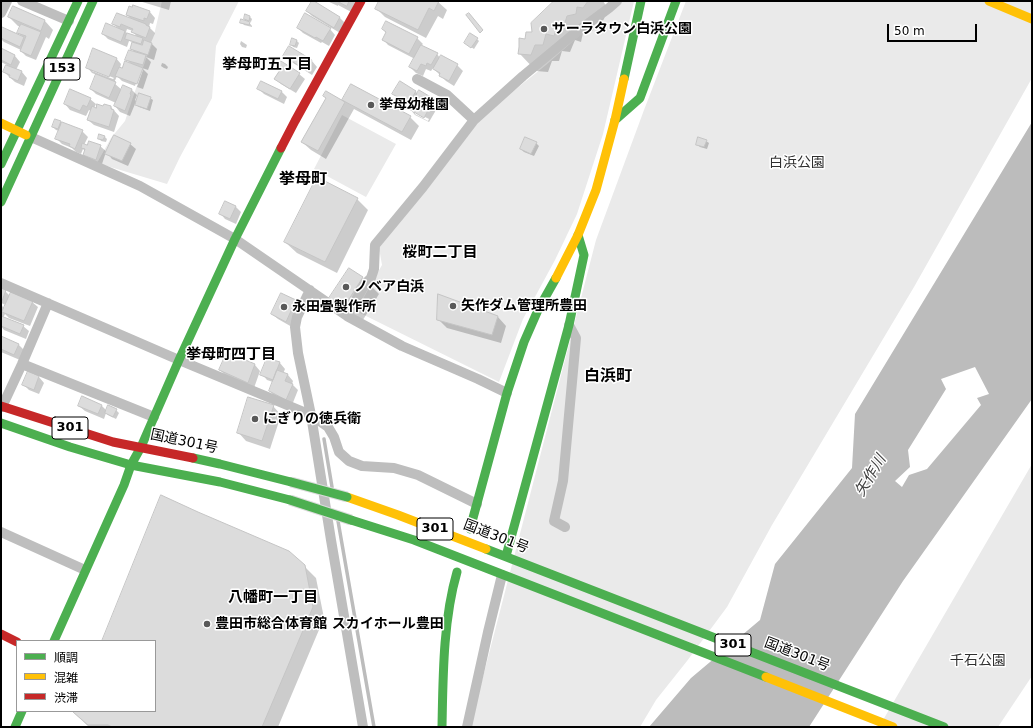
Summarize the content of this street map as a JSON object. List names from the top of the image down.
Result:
{
  "streets": {
    "main road": ["153", "301", "国道301号"]
  },
  "districts": [
    "挙母町五丁目",
    "挙母町",
    "桜町二丁目",
    "挙母町四丁目",
    "白浜町",
    "八幡町一丁目"
  ],
  "water": ["矢作川"],
  "parks": ["白浜公園", "千石公園"],
  "places": [
    "サーラタウン白浜公園",
    "挙母幼稚園",
    "ノベア白浜",
    "矢作ダム管理所豊田",
    "永田畳製作所",
    "にぎりの徳兵衛",
    "豊田市総合体育館 スカイホール豊田"
  ],
  "legend": ["順調", "混雑", "渋滞"],
  "scale_bar": "50 m"
}
